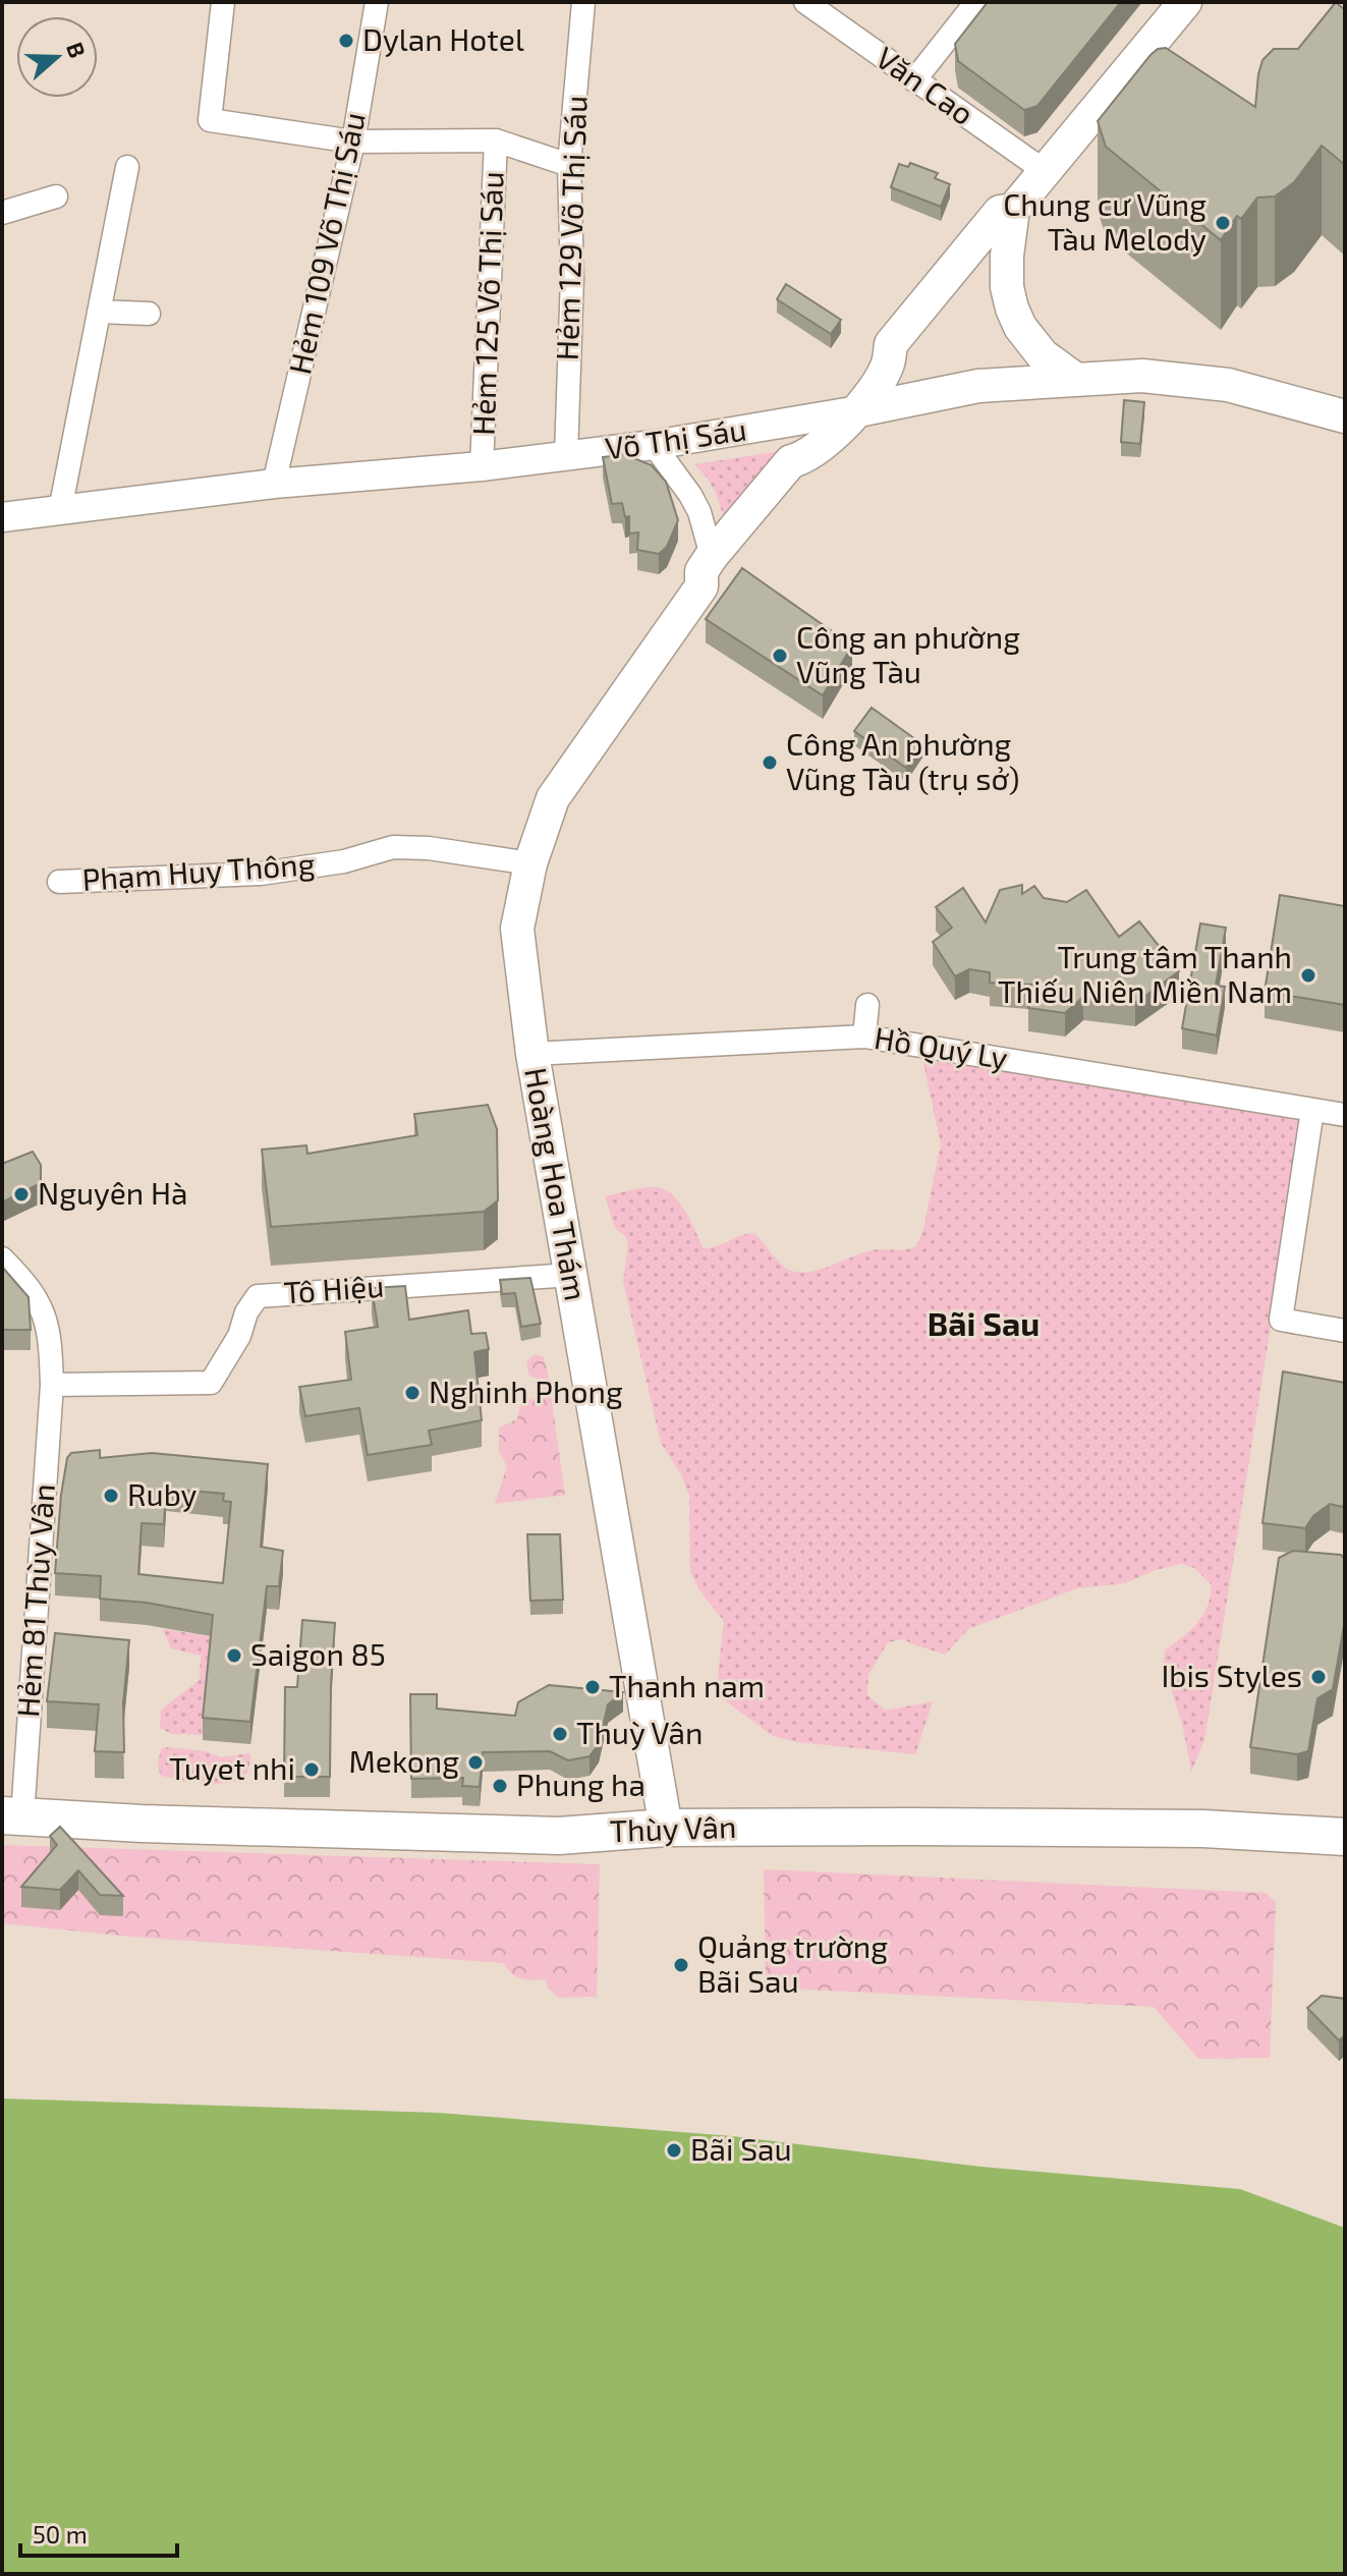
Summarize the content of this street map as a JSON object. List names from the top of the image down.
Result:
{
  "streets": {
    "main road": ["Võ Thị Sáu", "Hoàng Hoa Thám", "Thùy Vân"],
    "street": [
      "Văn Cao",
      "Hẻm 129 Võ Thị Sáu",
      "Hẻm 109 Võ Thị Sáu",
      "Hẻm 125 Võ Thị Sáu",
      "Phạm Huy Thông",
      "Hồ Quý Ly",
      "Tô Hiệu",
      "Hẻm 81 Thùy Vân"
    ]
  },
  "crossings": [
    ["Văn Cao", "Hoàng Hoa Thám"],
    ["Hẻm 129 Võ Thị Sáu", "Võ Thị Sáu"],
    ["Hẻm 109 Võ Thị Sáu", "Võ Thị Sáu"],
    ["Hẻm 125 Võ Thị Sáu", "Võ Thị Sáu"],
    ["Võ Thị Sáu", "Hoàng Hoa Thám"],
    ["Phạm Huy Thông", "Hoàng Hoa Thám"],
    ["Hồ Quý Ly", "Hoàng Hoa Thám"],
    ["Hoàng Hoa Thám", "Tô Hiệu"],
    ["Hoàng Hoa Thám", "Thùy Vân"],
    ["Tô Hiệu", "Hẻm 81 Thùy Vân"],
    ["Hẻm 81 Thùy Vân", "Thùy Vân"]
  ],
  "districts": ["Bãi Sau"],
  "places": [
    "Dylan Hotel",
    "Chung cư Vũng Tàu Melody",
    "Công an phường Vũng Tàu",
    "Công An phường Vũng Tàu (trụ sở)",
    "Trung tâm Thanh Thiếu Niên Miền Nam",
    "Nguyên Hà",
    "Nghinh Phong",
    "Ruby",
    "Saigon 85",
    "Ibis Styles",
    "Thanh nam",
    "Thuỳ Vân",
    "Mekong",
    "Tuyet nhi",
    "Phung ha",
    "Quảng trường Bãi Sau",
    "Bãi Sau"
  ],
  "scale_bar": "50 m",
  "north": "right"
}
